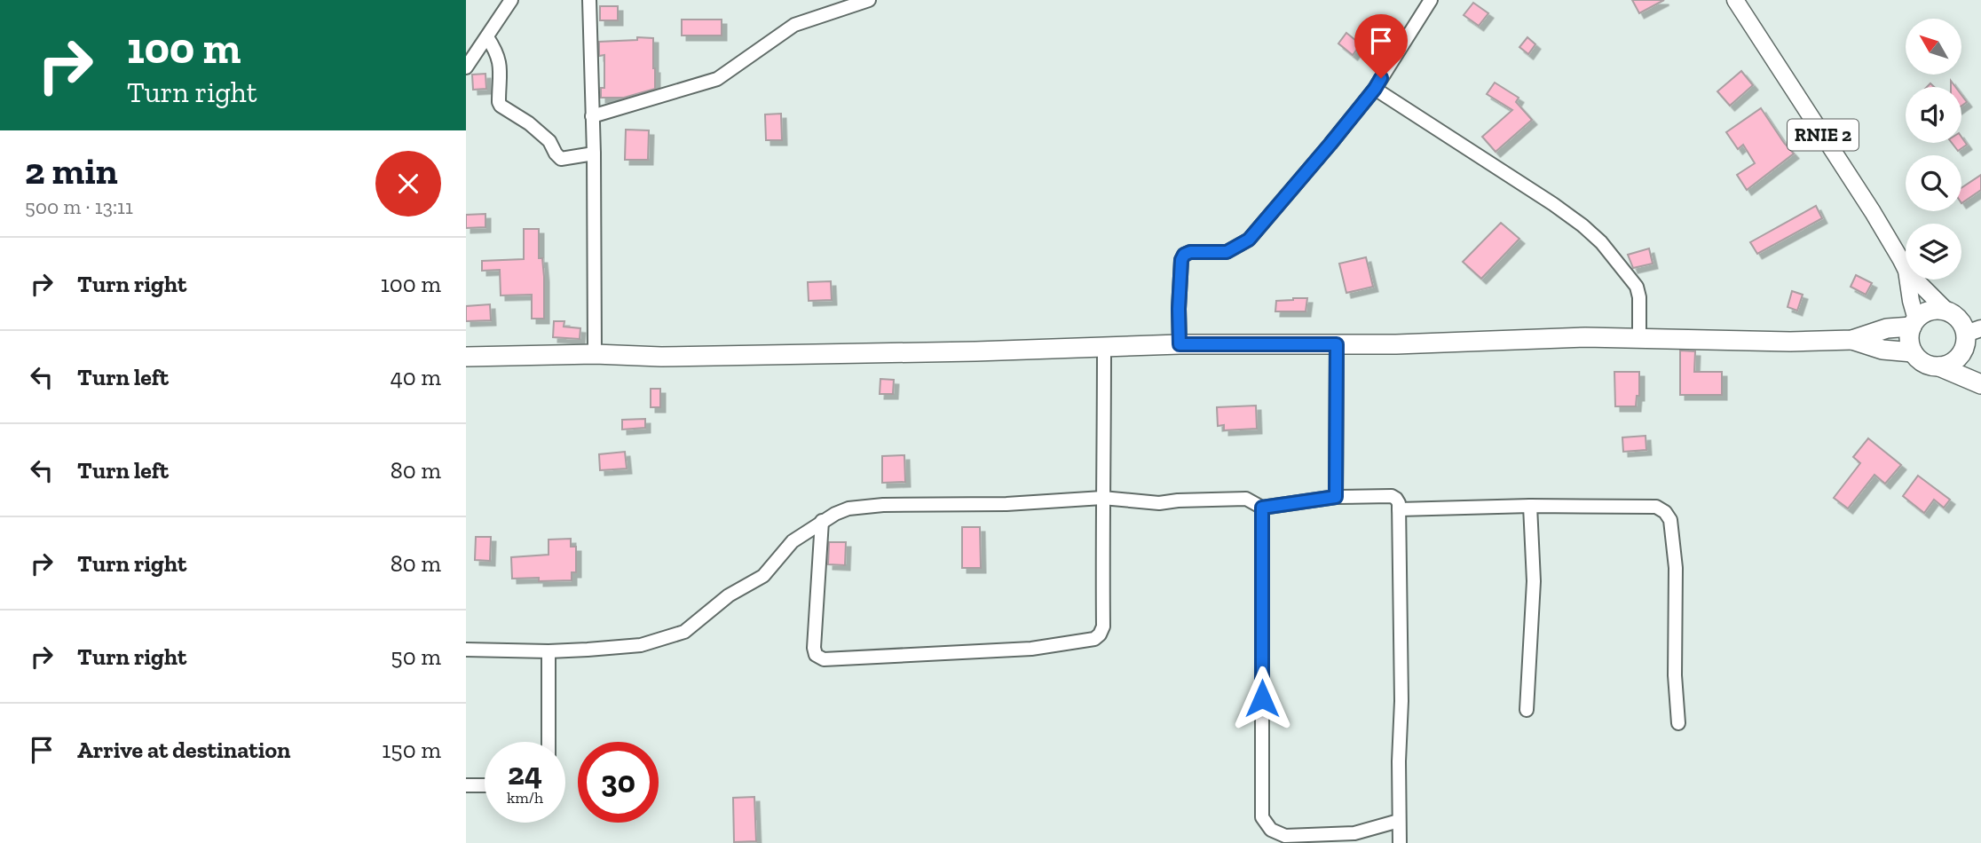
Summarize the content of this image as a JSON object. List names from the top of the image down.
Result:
{
  "streets": {
    "highway": ["RNIE 2"]
  },
  "north": "top left",
  "page": {
    "turn": ["100 m", "Turn right"],
    "heading": ["2 min", "500 m · 13:11"],
    "list": [
      {
        "name": "Turn right",
        "value": "100 m"
      },
      {
        "name": "Turn left",
        "value": "40 m"
      },
      {
        "name": "Turn left",
        "value": "80 m"
      },
      {
        "name": "Turn right",
        "value": "80 m"
      },
      {
        "name": "Turn right",
        "value": "50 m"
      },
      {
        "name": "Arrive at destination",
        "value": "150 m"
      }
    ],
    "speed": "24 km/h",
    "limit": "30"
  }
}
